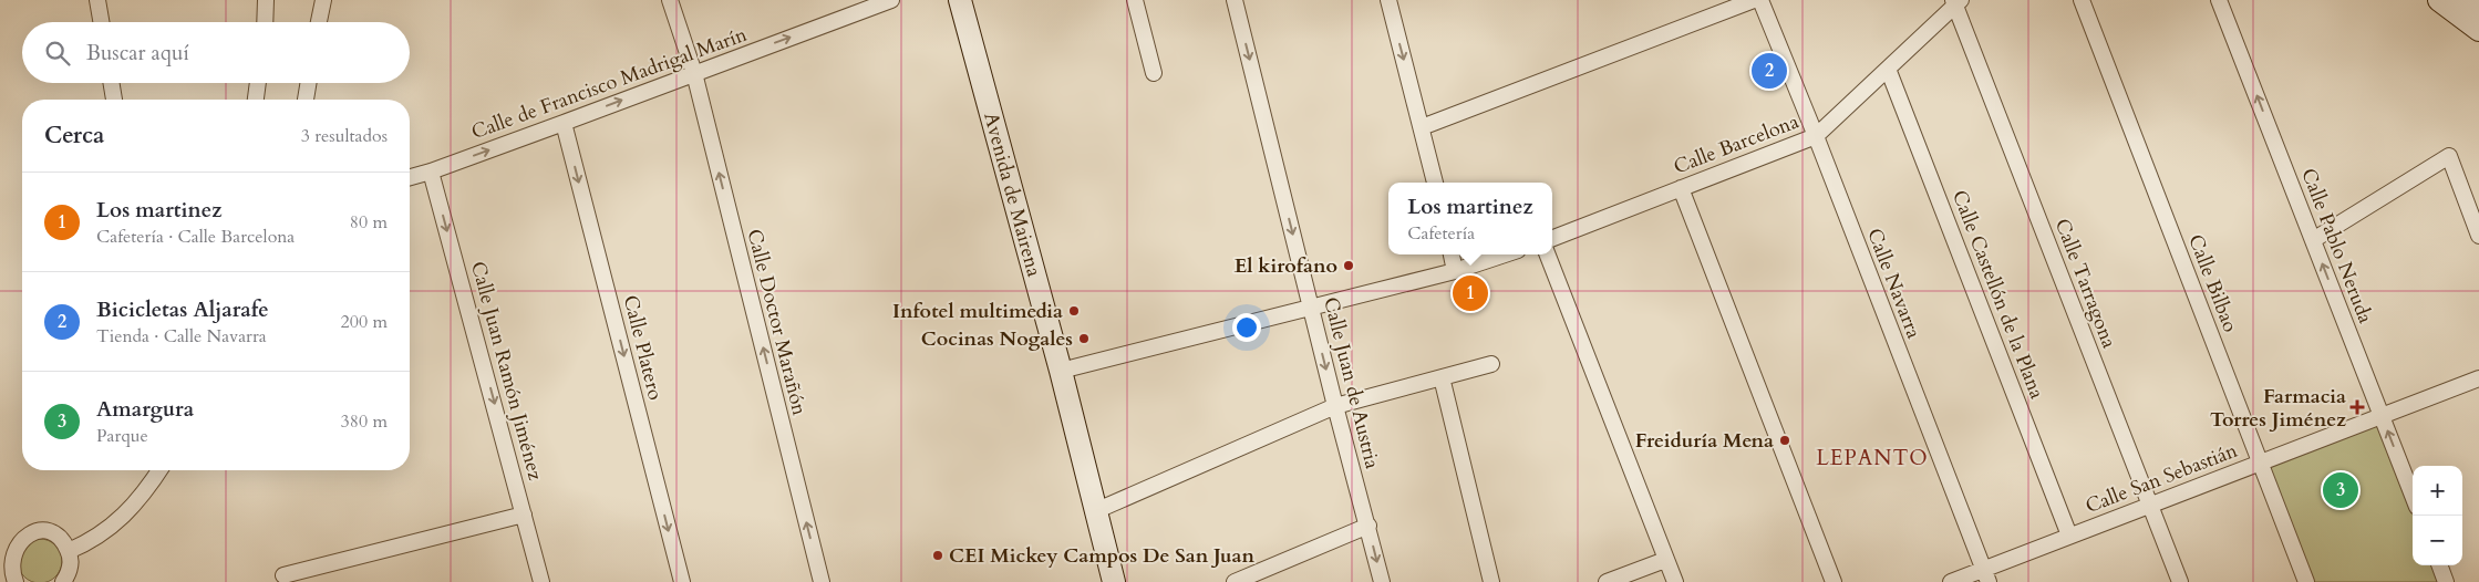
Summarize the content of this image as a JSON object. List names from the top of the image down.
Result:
{
  "streets": {
    "street": [
      "Calle de Francisco Madrigal Marín",
      "Calle Barcelona",
      "Avenida de Mairena",
      "Calle Pablo Neruda",
      "Calle Navarra",
      "Calle Tarragona",
      "Calle Bilbao",
      "Calle Castellón de la Plana",
      "Calle Doctor Marañón",
      "Calle Platero",
      "Calle Juan Ramón Jiménez",
      "Calle Juan de Austria",
      "Calle San Sebastián"
    ]
  },
  "crossings": [
    ["Calle de Francisco Madrigal Marín", "Calle Doctor Marañón"],
    ["Calle de Francisco Madrigal Marín", "Calle Platero"],
    ["Calle de Francisco Madrigal Marín", "Calle Juan Ramón Jiménez"],
    ["Calle Barcelona", "Calle Navarra"],
    ["Calle Barcelona", "Calle Tarragona"],
    ["Calle Barcelona", "Calle Castellón de la Plana"],
    ["Calle Pablo Neruda", "Calle San Sebastián"],
    ["Calle Navarra", "Calle San Sebastián"],
    ["Calle Tarragona", "Calle San Sebastián"],
    ["Calle Bilbao", "Calle San Sebastián"],
    ["Calle Castellón de la Plana", "Calle San Sebastián"]
  ],
  "one_way": [
    "Calle de Francisco Madrigal Marín",
    "Calle Pablo Neruda",
    "Calle Doctor Marañón",
    "Calle Platero",
    "Calle Juan Ramón Jiménez",
    "Calle Juan de Austria"
  ],
  "districts": ["LEPANTO"],
  "places": {
    "other": [
      "El kirofano",
      "Infotel multimedia",
      "Cocinas Nogales",
      "Freiduría Mena",
      "CEI Mickey Campos De San Juan"
    ],
    "health": ["Farmacia Torres Jiménez"]
  },
  "page": {
    "search": "Buscar aquí",
    "pins": ["2", "1", "3"],
    "heading": ["Cerca", "3 resultados"],
    "list": [
      {
        "mark": "1",
        "name": "Los martinez",
        "note": "Cafetería · Calle Barcelona",
        "value": "80 m"
      },
      {
        "mark": "2",
        "name": "Bicicletas Aljarafe",
        "note": "Tienda · Calle Navarra",
        "value": "200 m"
      },
      {
        "mark": "3",
        "name": "Amargura",
        "note": "Parque",
        "value": "380 m"
      }
    ],
    "popup": ["Los martinez", "Cafetería"],
    "map_buttons": ["+", "−"]
  }
}
